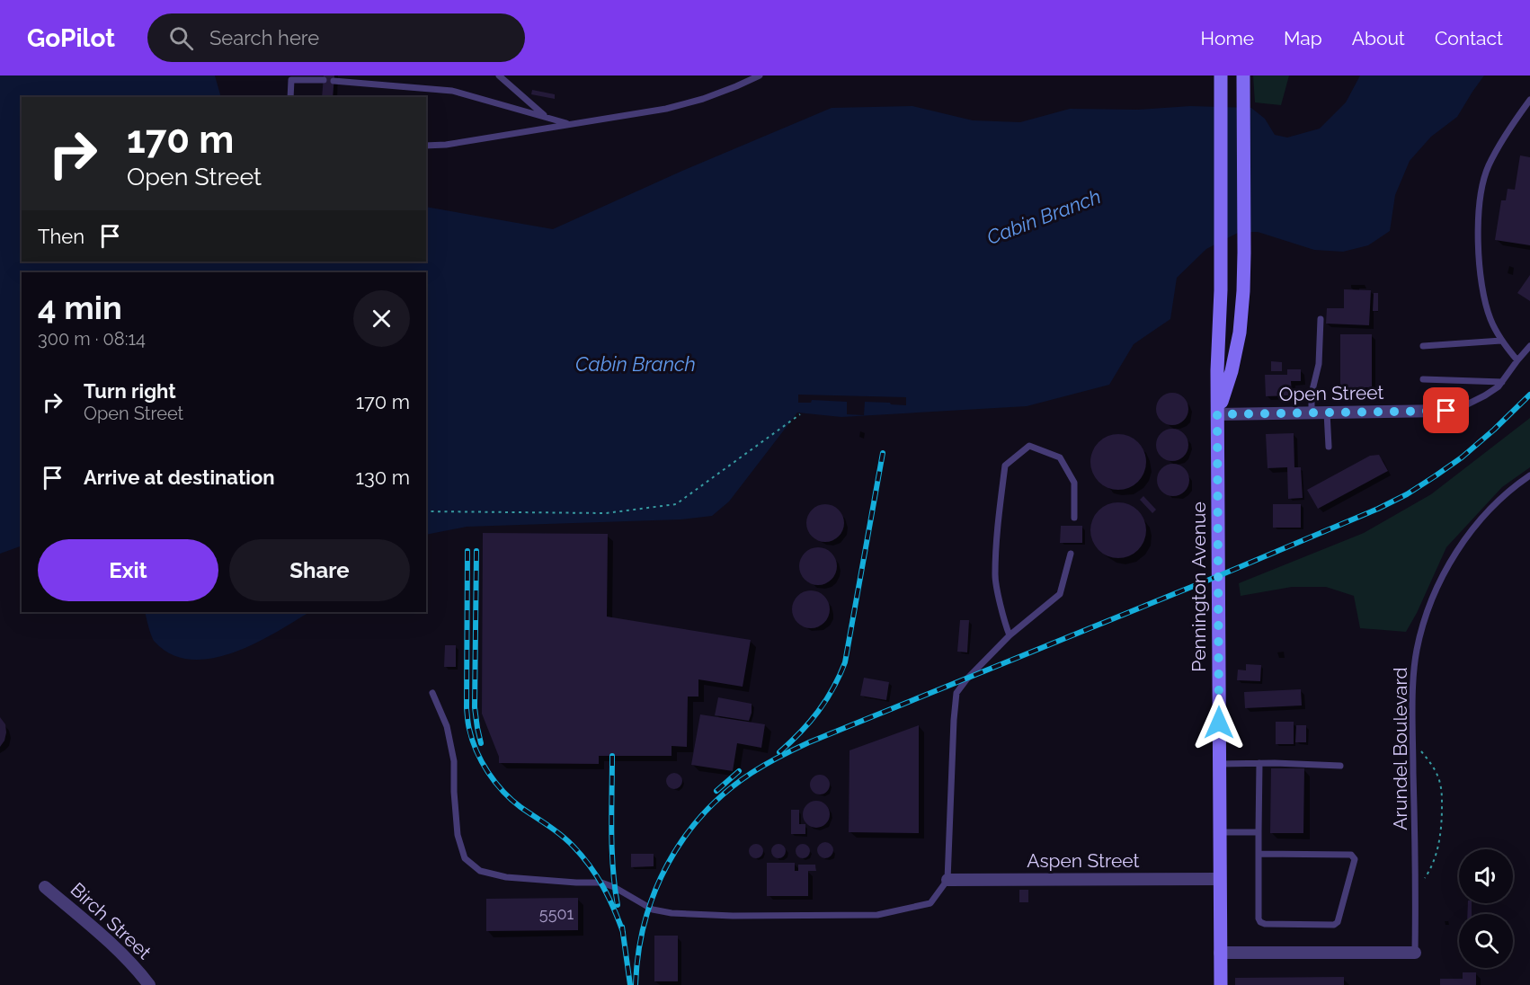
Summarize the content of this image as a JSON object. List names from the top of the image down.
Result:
{
  "streets": {
    "main road": ["Pennington Avenue"],
    "street": ["Open Street", "Aspen Street", "Birch Street"],
    "lane": ["Arundel Boulevard"]
  },
  "crossings": [
    ["Open Street", "Pennington Avenue"],
    ["Pennington Avenue", "Aspen Street"]
  ],
  "water": ["Cabin Branch"],
  "house_numbers": ["5501"],
  "page": {
    "header": "GoPilot",
    "search": "Search here",
    "nav": [
      "Home",
      "Map",
      "About",
      "Contact"
    ],
    "turn": ["170 m", "Open Street"],
    "then": "Then",
    "heading": ["4 min", "300 m · 08:14"],
    "list": [
      {
        "name": "Turn right",
        "note": "Open Street",
        "value": "170 m"
      },
      {
        "name": "Arrive at destination",
        "value": "130 m"
      }
    ],
    "buttons": ["Exit", "Share"]
  }
}
